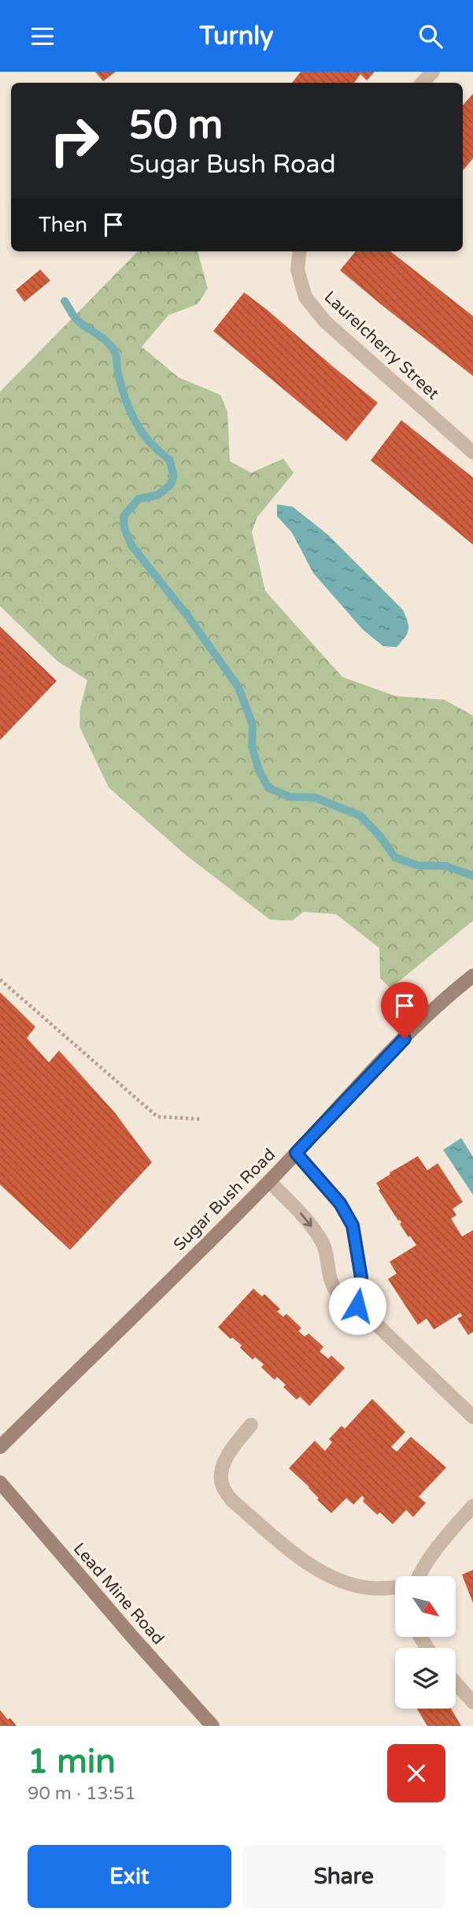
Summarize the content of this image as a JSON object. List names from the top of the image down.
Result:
{
  "streets": {
    "street": ["Laurelcherry Street", "Sugar Bush Road", "Lead Mine Road"]
  },
  "north": "bottom right",
  "page": {
    "header": "Turnly",
    "turn": ["50 m", "Sugar Bush Road"],
    "then": "Then",
    "heading": ["1 min", "90 m · 13:51"],
    "buttons": ["Exit", "Share"]
  }
}
